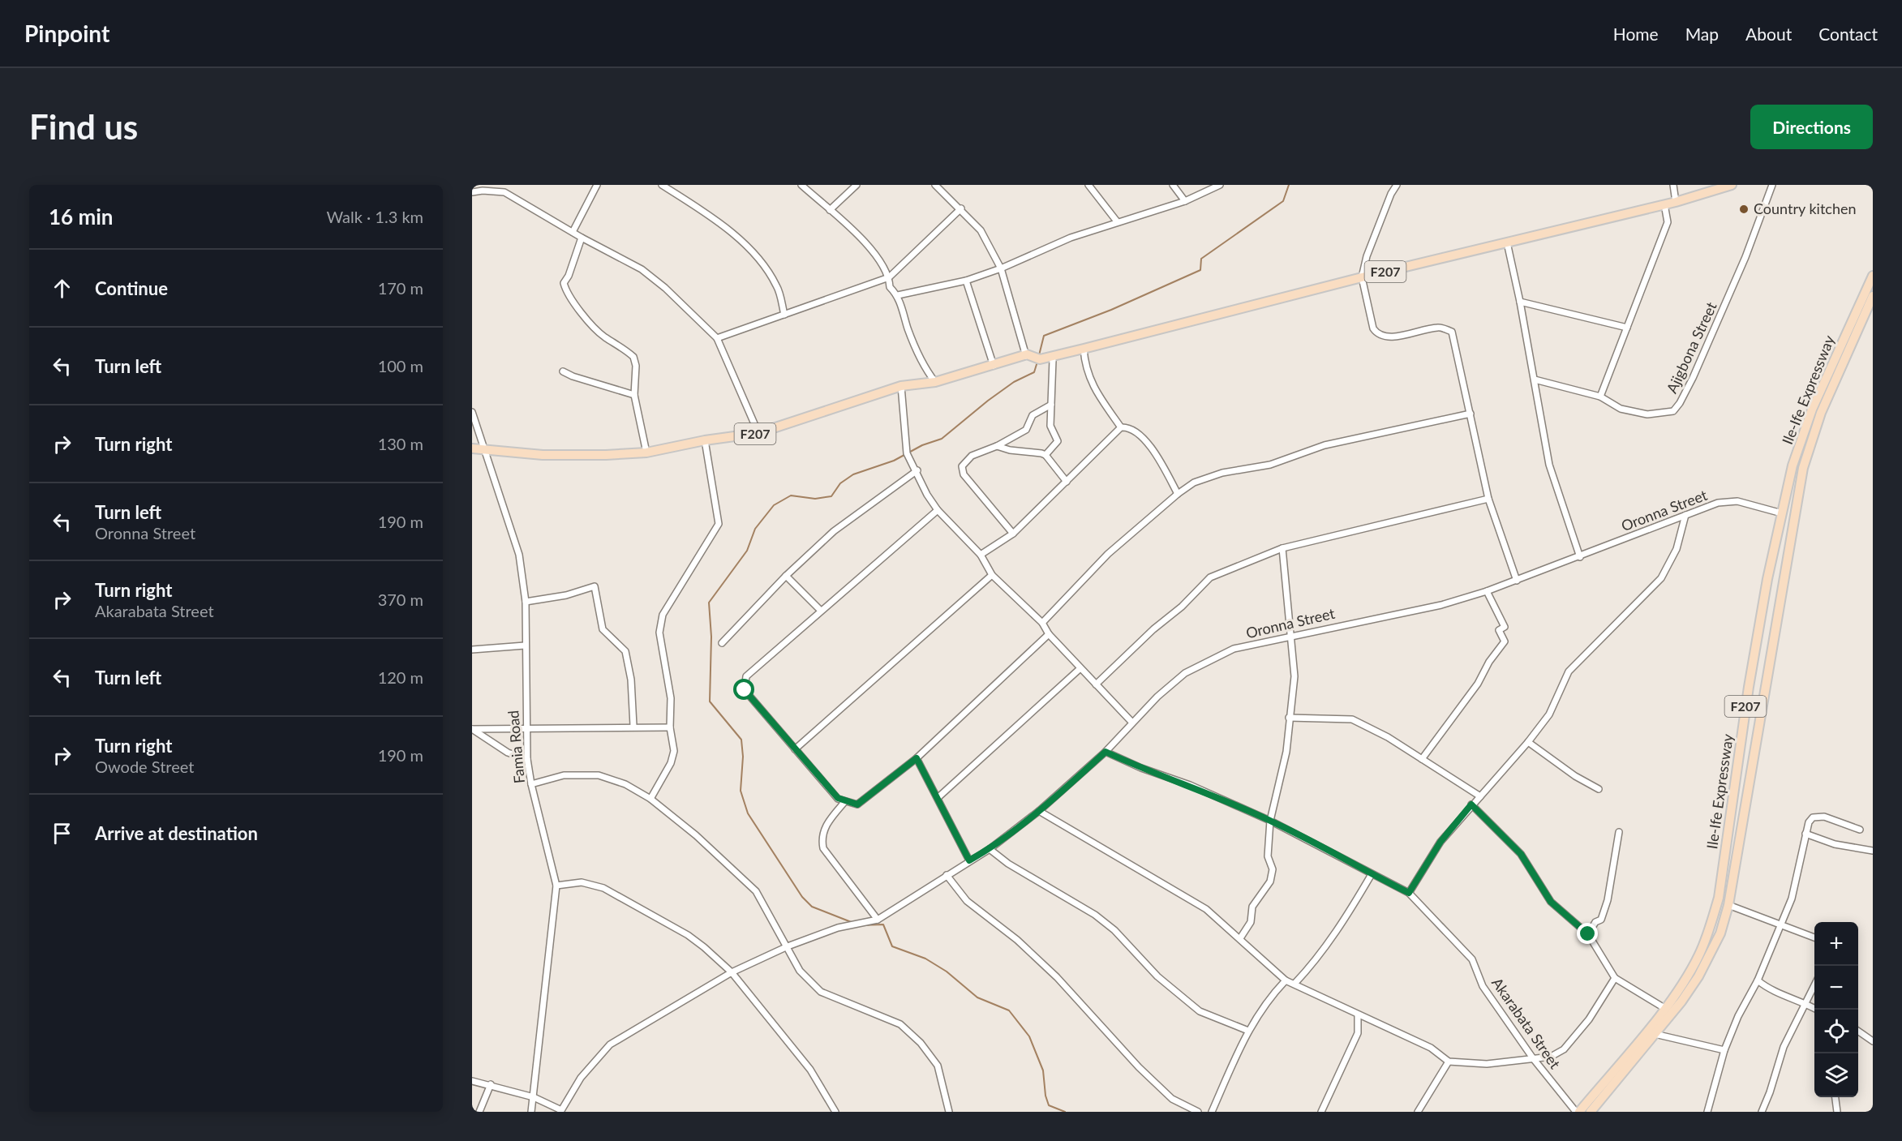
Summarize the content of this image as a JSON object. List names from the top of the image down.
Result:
{
  "streets": {
    "main road": ["F207", "Ile-Ife Expressway"],
    "street": [
      "Ajigbona Street",
      "Oronna Street",
      "Famia Road",
      "Akarabata Street"
    ]
  },
  "crossings": [
    ["F207", "Famia Road"],
    ["Ile-Ife Expressway", "Oronna Street"],
    ["Ile-Ife Expressway", "Akarabata Street"],
    ["Oronna Street", "Akarabata Street"]
  ],
  "places": ["Country kitchen"],
  "page": {
    "header": "Pinpoint",
    "nav": [
      "Home",
      "Map",
      "About",
      "Contact"
    ],
    "buttons": "Directions",
    "title": "Find us",
    "heading": ["16 min", "Walk · 1.3 km"],
    "list": [
      ["Continue", "170 m"],
      ["Turn left", "100 m"],
      ["Turn right", "130 m"],
      ["Turn left", "Oronna Street", "190 m"],
      ["Turn right", "Akarabata Street", "370 m"],
      ["Turn left", "120 m"],
      ["Turn right", "Owode Street", "190 m"],
      "Arrive at destination"
    ],
    "map_buttons": ["+", "−"]
  }
}
